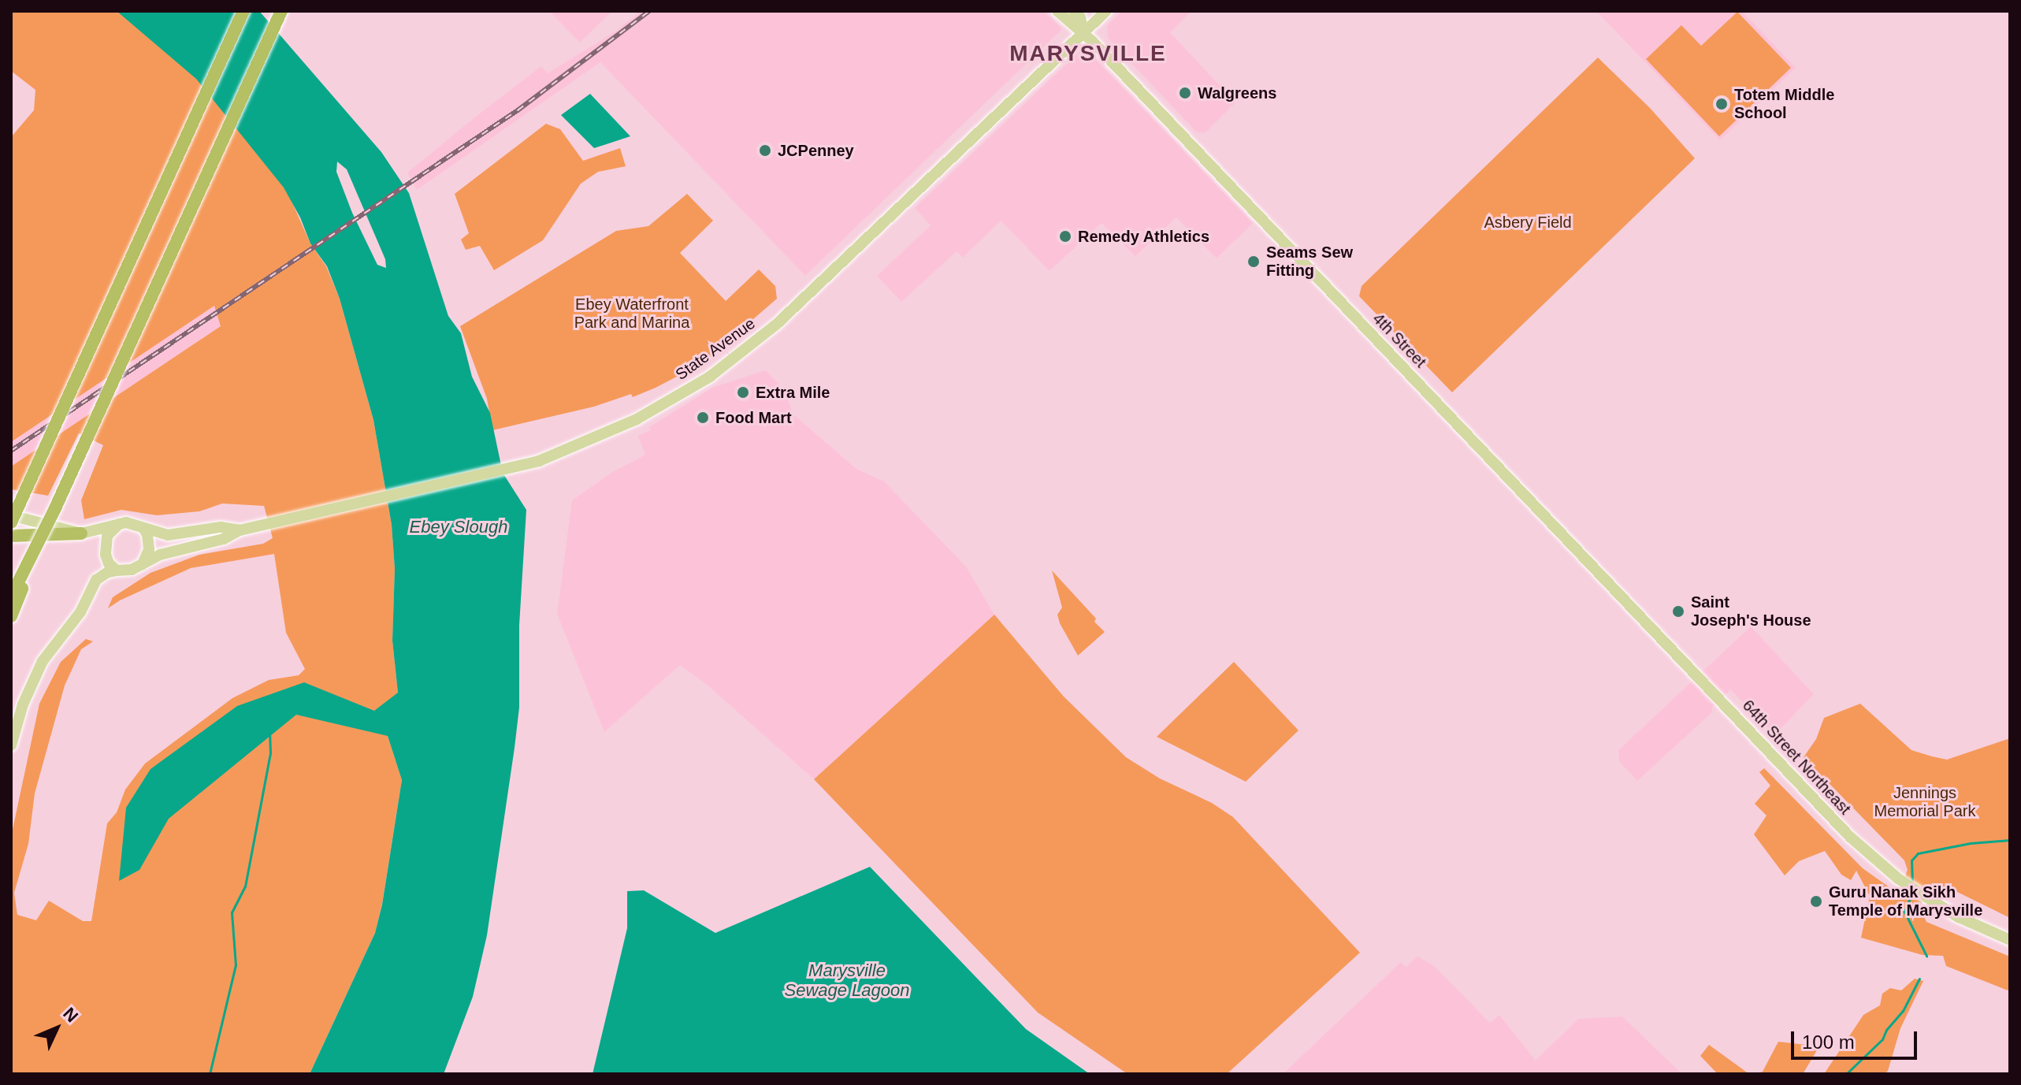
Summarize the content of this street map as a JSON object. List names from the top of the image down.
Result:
{
  "streets": {
    "main road": ["4th Street", "State Avenue", "64th Street Northeast"]
  },
  "crossings": [
    ["4th Street", "State Avenue"],
    ["4th Street", "64th Street Northeast"]
  ],
  "districts": ["MARYSVILLE"],
  "water": ["Ebey Slough", "Marysville Sewage Lagoon"],
  "parks": ["Asbery Field", "Ebey Waterfront Park and Marina", "Jennings Memorial Park"],
  "places": [
    "Walgreens",
    "Totem Middle School",
    "JCPenney",
    "Remedy Athletics",
    "Seams Sew Fitting",
    "Extra Mile",
    "Food Mart",
    "Saint Joseph's House",
    "Guru Nanak Sikh Temple of Marysville"
  ],
  "scale_bar": "100 m",
  "north": "top right"
}
